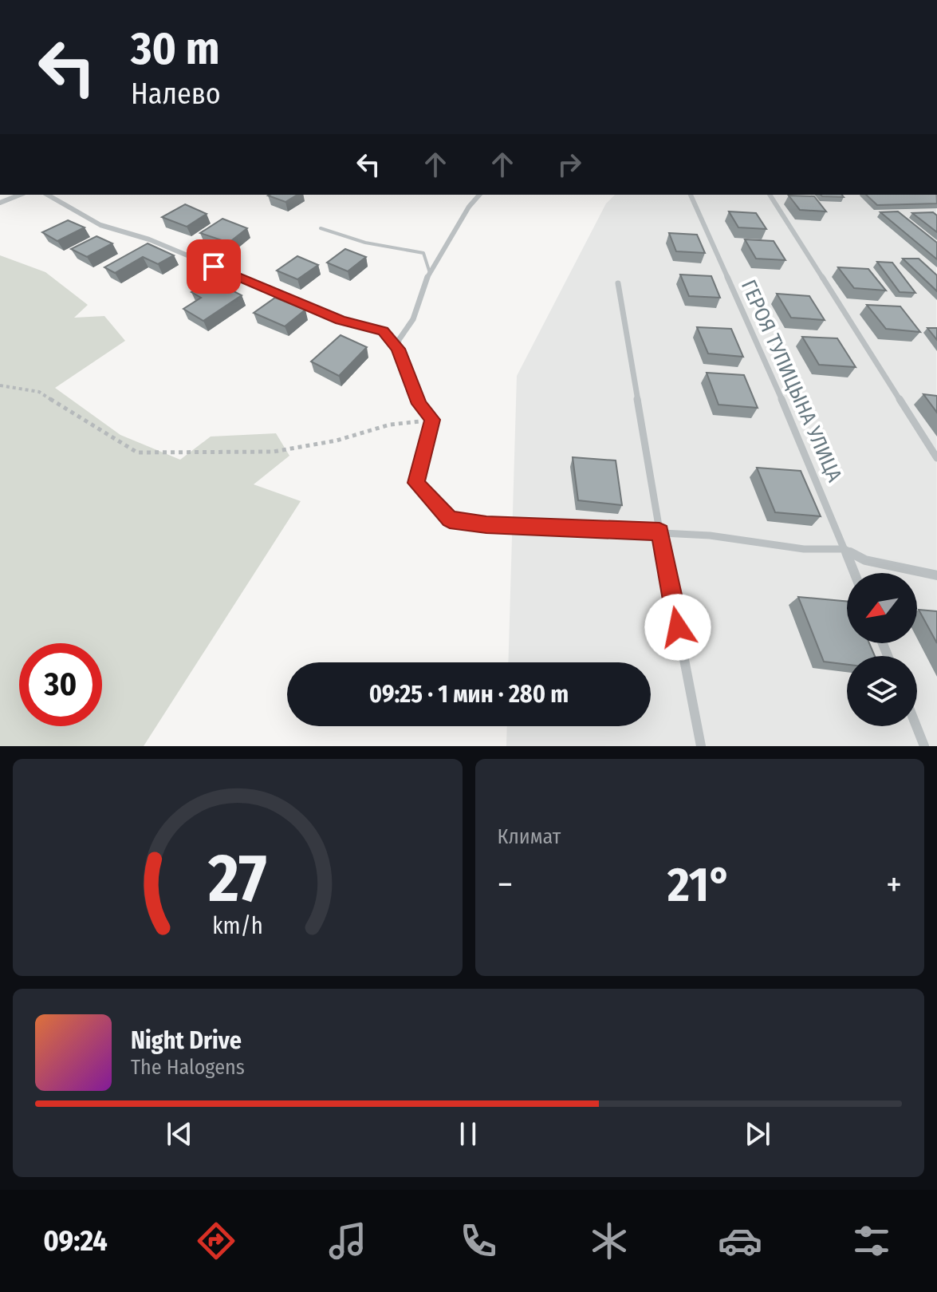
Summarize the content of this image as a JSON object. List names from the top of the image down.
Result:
{
  "streets": {
    "street": ["ГЕРОЯ ТУПИЦЫНА УЛИЦА"]
  },
  "north": "bottom left",
  "page": {
    "turn": ["30 m", "Налево"],
    "limit": "30",
    "trip": "09:25 · 1 мин · 280 m",
    "tile": "Климат",
    "heat": ["−", "21°", "+"],
    "song": ["Night Drive", "The Halogens"],
    "tabs": "09:24",
    "gauge": ["27", "km/h"]
  }
}
